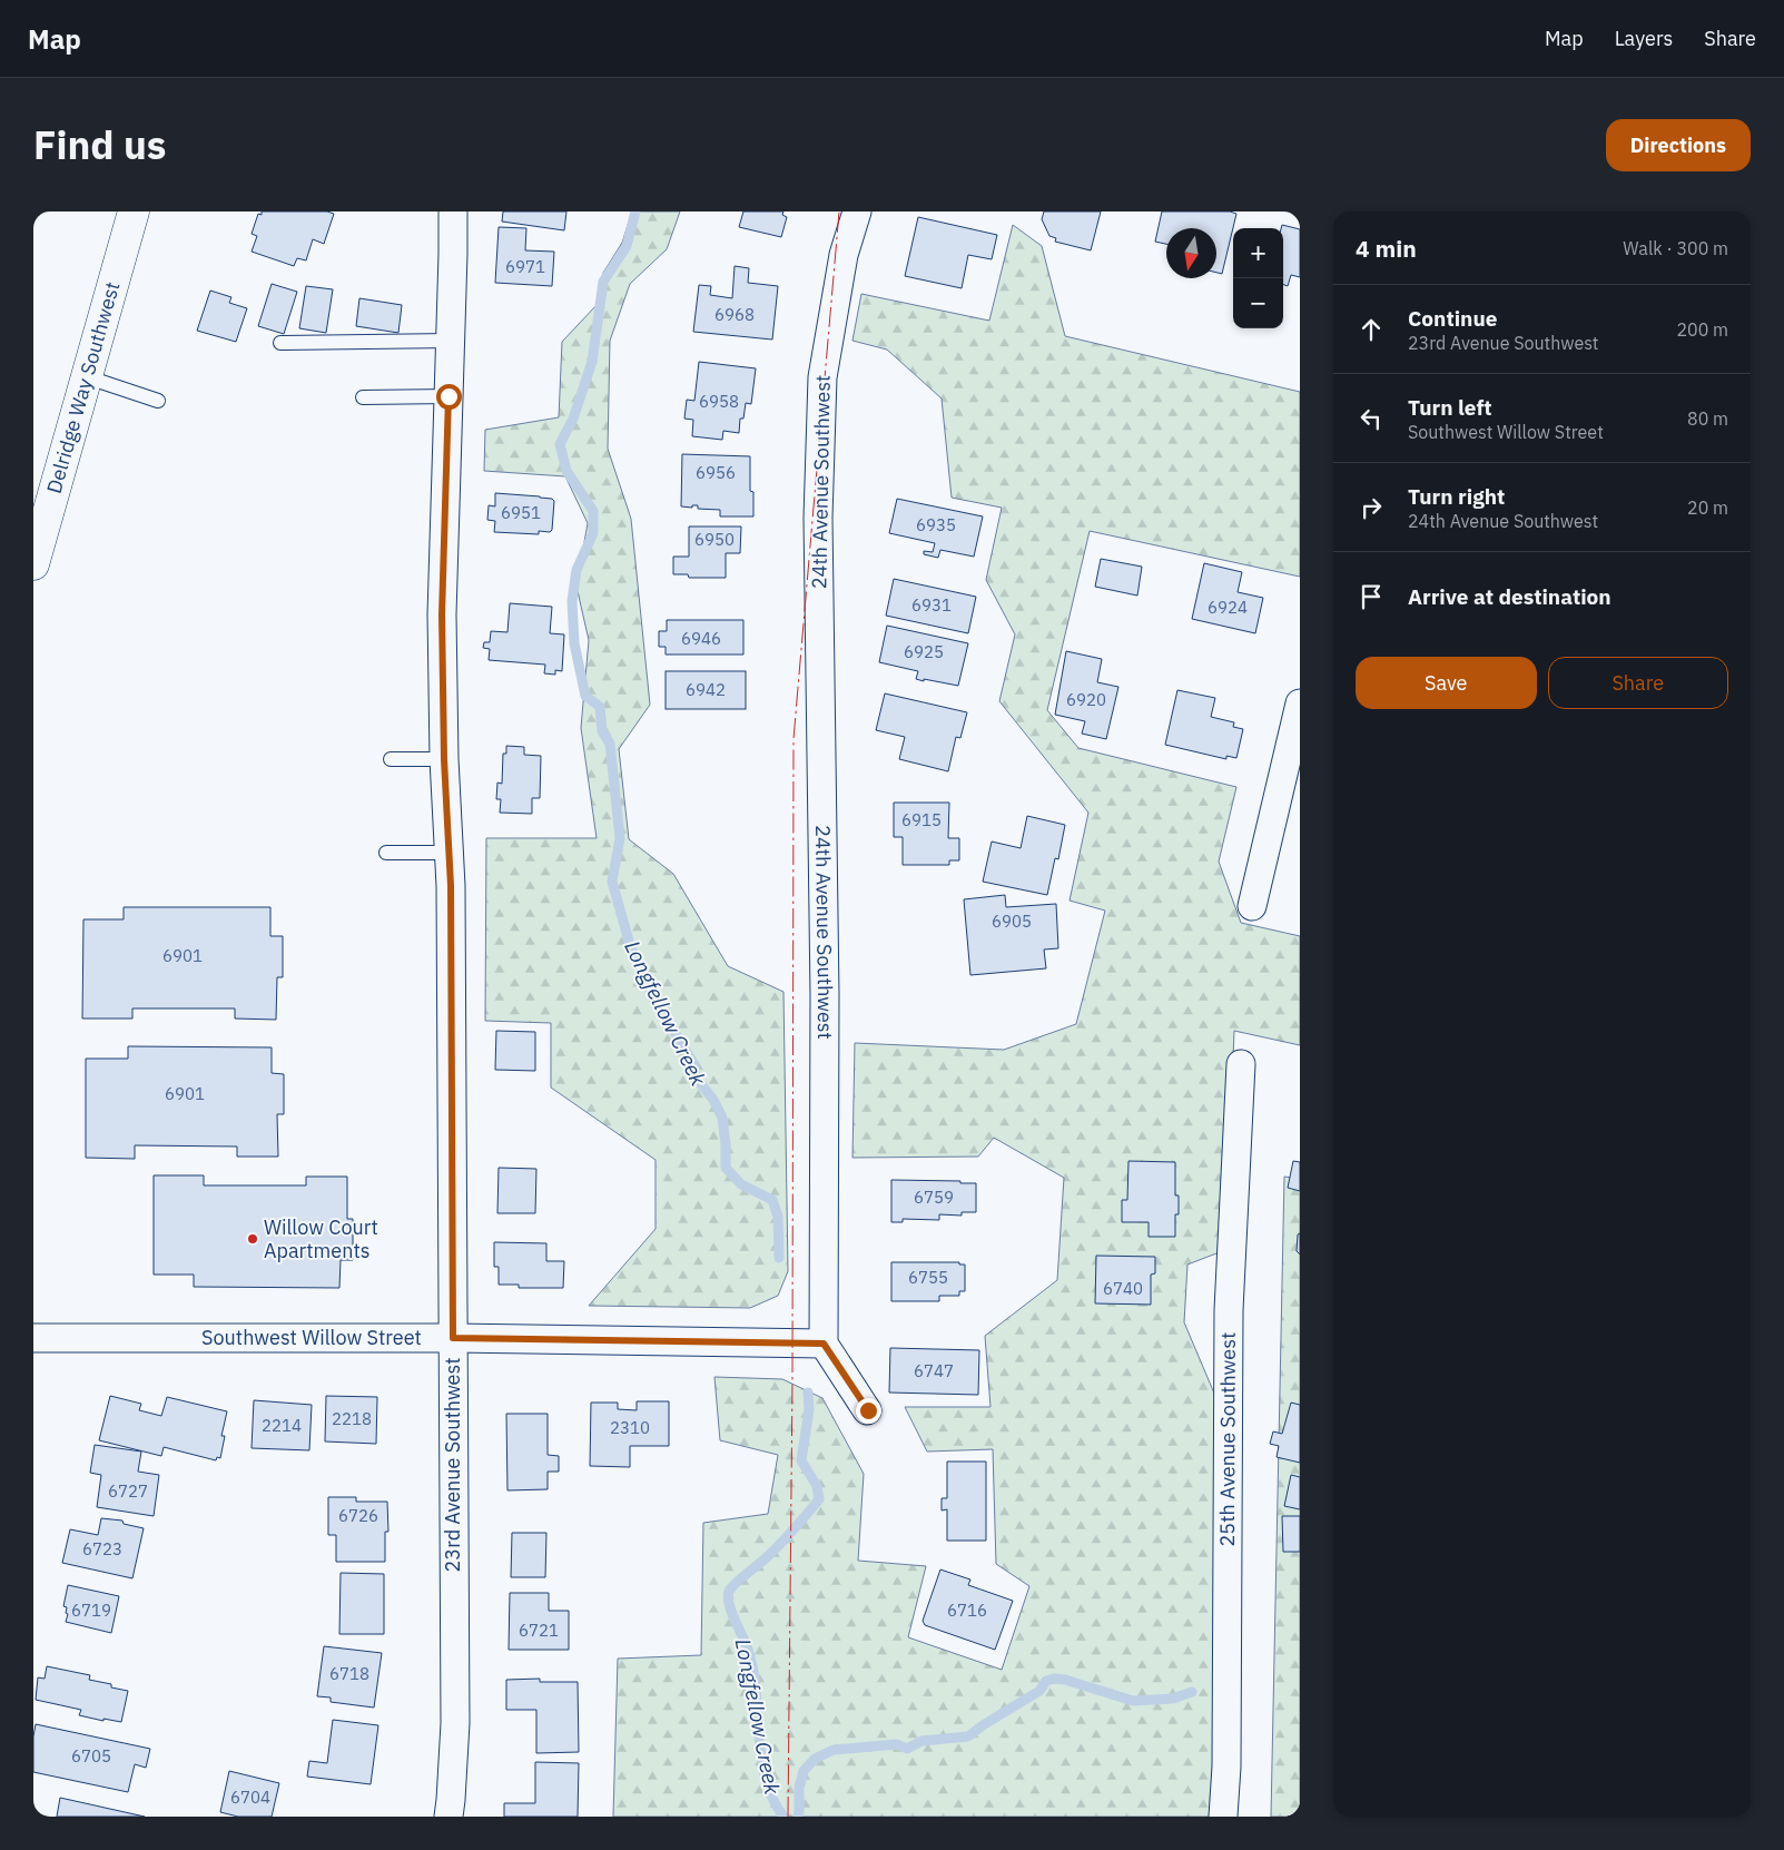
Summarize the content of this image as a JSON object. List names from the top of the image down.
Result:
{
  "streets": {
    "main road": ["Delridge Way Southwest"],
    "street": [
      "24th Avenue Southwest",
      "Southwest Willow Street",
      "25th Avenue Southwest",
      "23rd Avenue Southwest"
    ]
  },
  "crossings": [
    ["24th Avenue Southwest", "Southwest Willow Street"],
    ["Southwest Willow Street", "23rd Avenue Southwest"]
  ],
  "water": ["Longfellow Creek"],
  "places": ["Willow Court Apartments"],
  "house_numbers": [
    "6971",
    "6968",
    "6958",
    "6956",
    "6951",
    "6935",
    "6950",
    "6931",
    "6924",
    "6946",
    "6925",
    "6942",
    "6920",
    "6915",
    "6905",
    "6901",
    "6901",
    "6759",
    "6755",
    "6740",
    "6747",
    "2218",
    "2214",
    "2310",
    "6727",
    "6726",
    "6723",
    "6719",
    "6716",
    "6721",
    "6718",
    "6705",
    "6704"
  ],
  "north": "bottom",
  "page": {
    "header": "Map",
    "nav": ["Map", "Layers", "Share"],
    "title": "Find us",
    "buttons": [
      "Directions",
      ["Save", "Share"]
    ],
    "heading": ["4 min", "Walk · 300 m"],
    "map_buttons": ["+", "−"],
    "list": [
      ["Continue", "23rd Avenue Southwest", "200 m"],
      ["Turn left", "Southwest Willow Street", "80 m"],
      ["Turn right", "24th Avenue Southwest", "20 m"],
      "Arrive at destination"
    ]
  }
}
